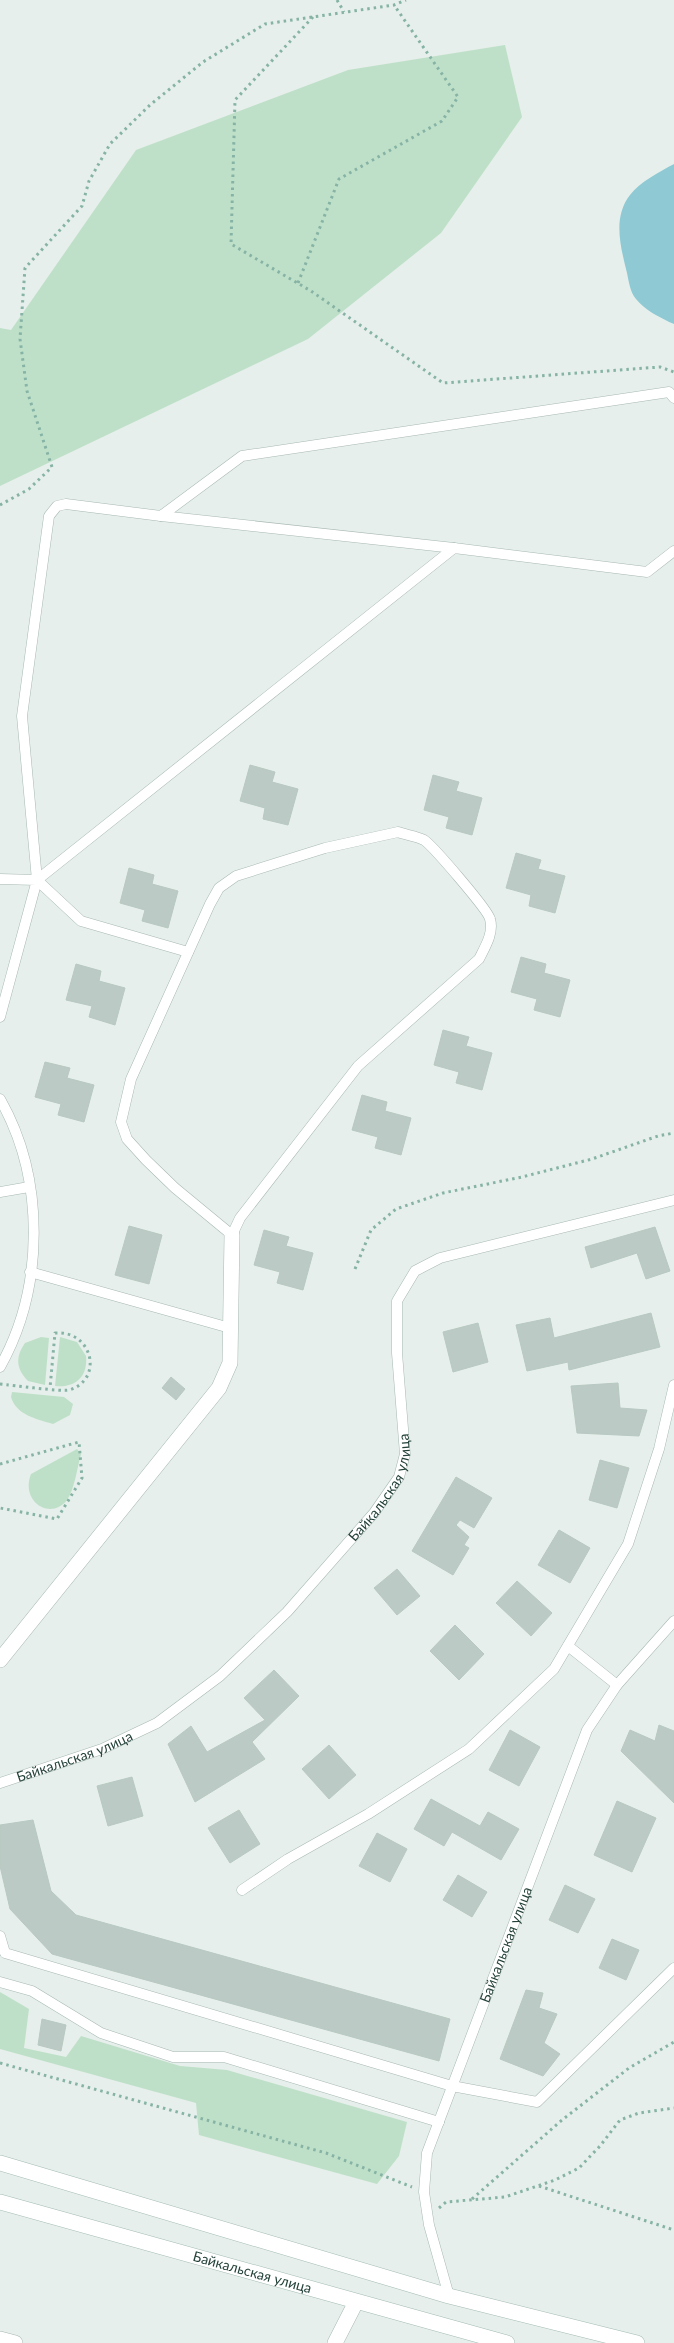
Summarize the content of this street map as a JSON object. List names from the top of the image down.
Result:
{
  "streets": {
    "main road": ["Байкальская улица"]
  }
}
